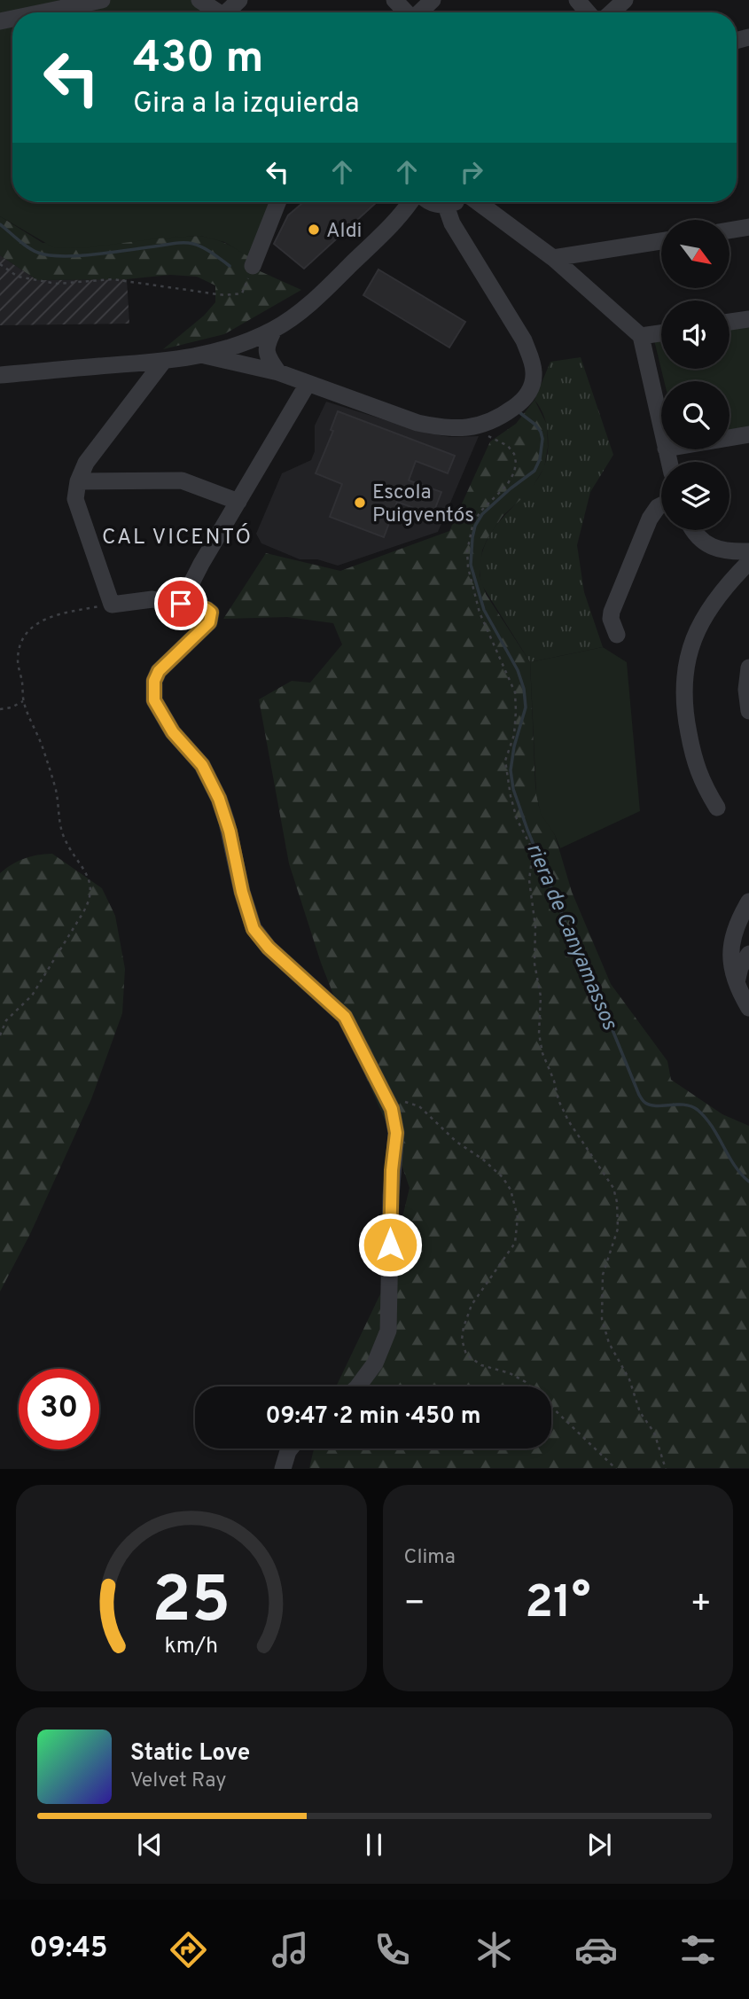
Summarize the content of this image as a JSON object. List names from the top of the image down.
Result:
{
  "districts": ["CAL VICENTÓ"],
  "water": ["riera de Canyamassos"],
  "places": ["Aldi", "Escola Puigventós"],
  "north": "bottom right",
  "page": {
    "turn": ["430 m", "Gira a la izquierda"],
    "limit": "30",
    "trip": "09:47 · 2 min · 450 m",
    "tile": "Clima",
    "heat": ["−", "21°", "+"],
    "song": ["Static Love", "Velvet Ray"],
    "tabs": "09:45",
    "gauge": ["25", "km/h"]
  }
}
